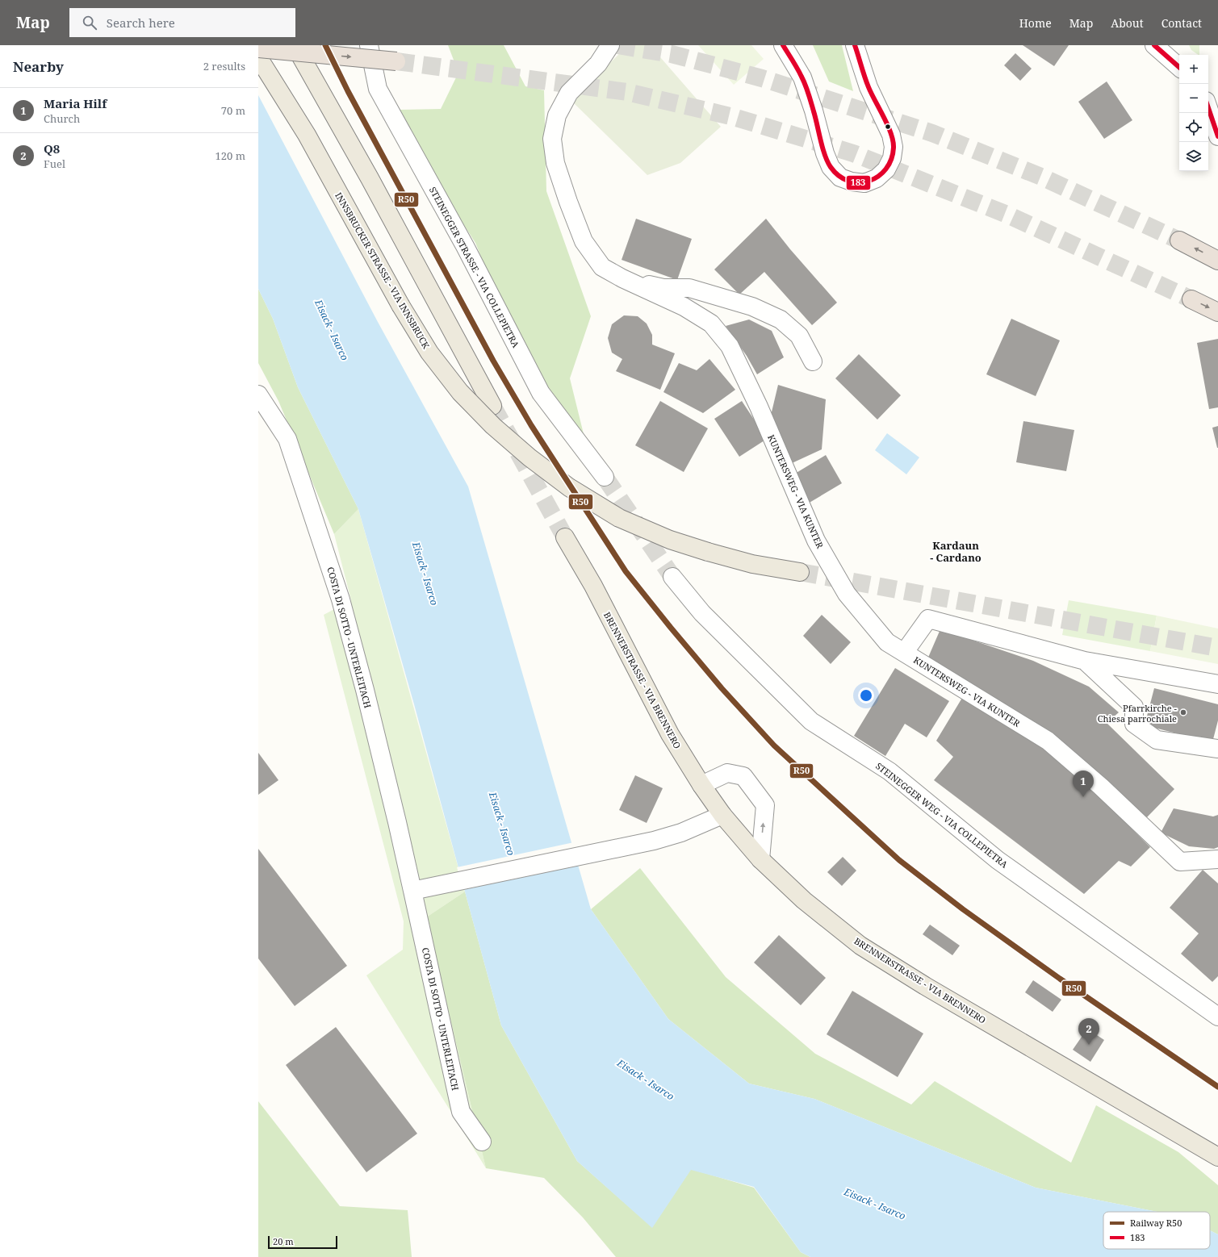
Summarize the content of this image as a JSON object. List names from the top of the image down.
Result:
{
  "streets": {
    "main road": ["INNSBRUCKER STRASSE - VIA INNSBRUCK", "BRENNERSTRASSE - VIA BRENNERO"],
    "street": [
      "STEINEGGER STRASSE - VIA COLLEPIETRA",
      "KUNTERSWEG - VIA KUNTER",
      "COSTA DI SOTTO - UNTERLEITACH",
      "STEINEGGER WEG - VIA COLLEPIETRA"
    ]
  },
  "districts": ["Kardaun - Cardano"],
  "water": ["Eisack - Isarco"],
  "places": ["Pfarrkirche - Chiesa parrochiale"],
  "lines": ["rail line R50", "transit line 183"],
  "legend": ["Railway R50", "183"],
  "scale_bar": "20 m",
  "page": {
    "header": "Map",
    "search": "Search here",
    "nav": [
      "Home",
      "Map",
      "About",
      "Contact"
    ],
    "heading": ["Nearby", "2 results"],
    "map_buttons": ["+", "−"],
    "list": [
      {
        "mark": "1",
        "name": "Maria Hilf",
        "note": "Church",
        "value": "70 m"
      },
      {
        "mark": "2",
        "name": "Q8",
        "note": "Fuel",
        "value": "120 m"
      }
    ],
    "pins": ["1", "2"],
    "scale": "20 m"
  }
}
